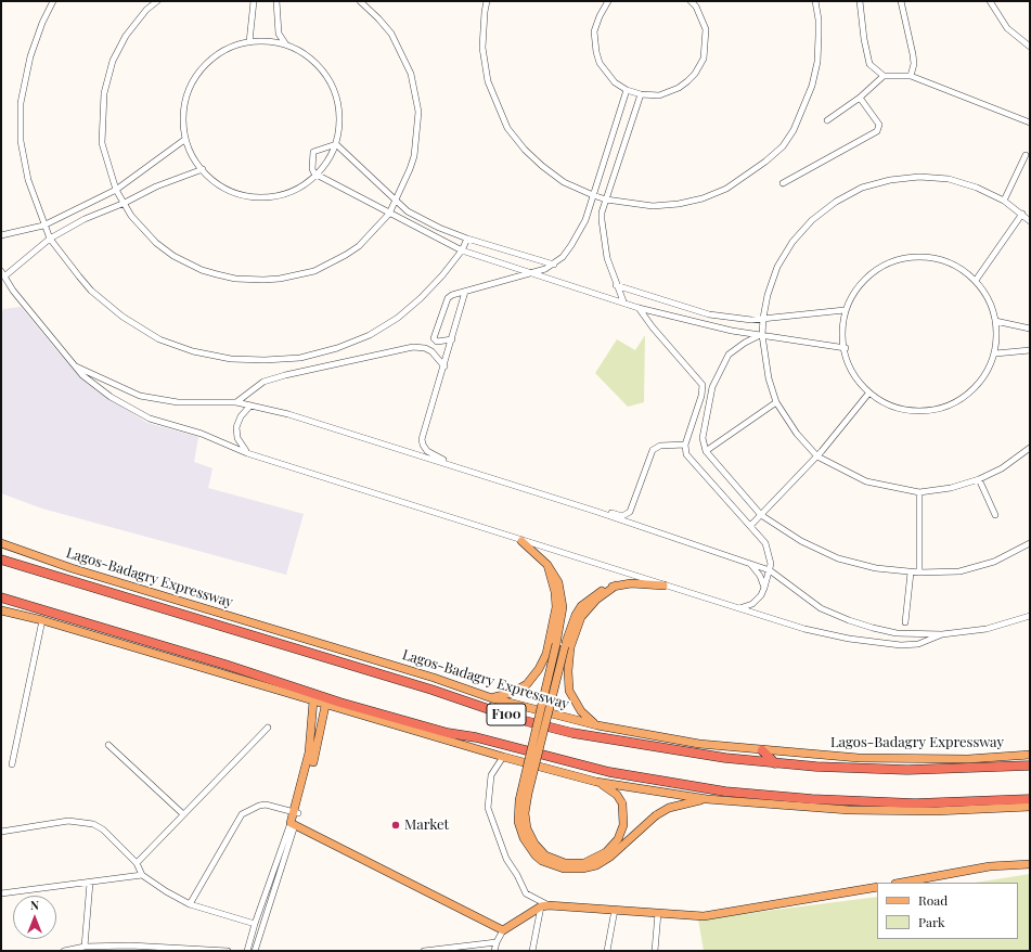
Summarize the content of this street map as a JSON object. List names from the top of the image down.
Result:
{
  "streets": {
    "highway": ["Lagos-Badagry Expressway", "F100"]
  },
  "places": ["Market"],
  "legend": ["Road", "Park"],
  "north": "top"
}
